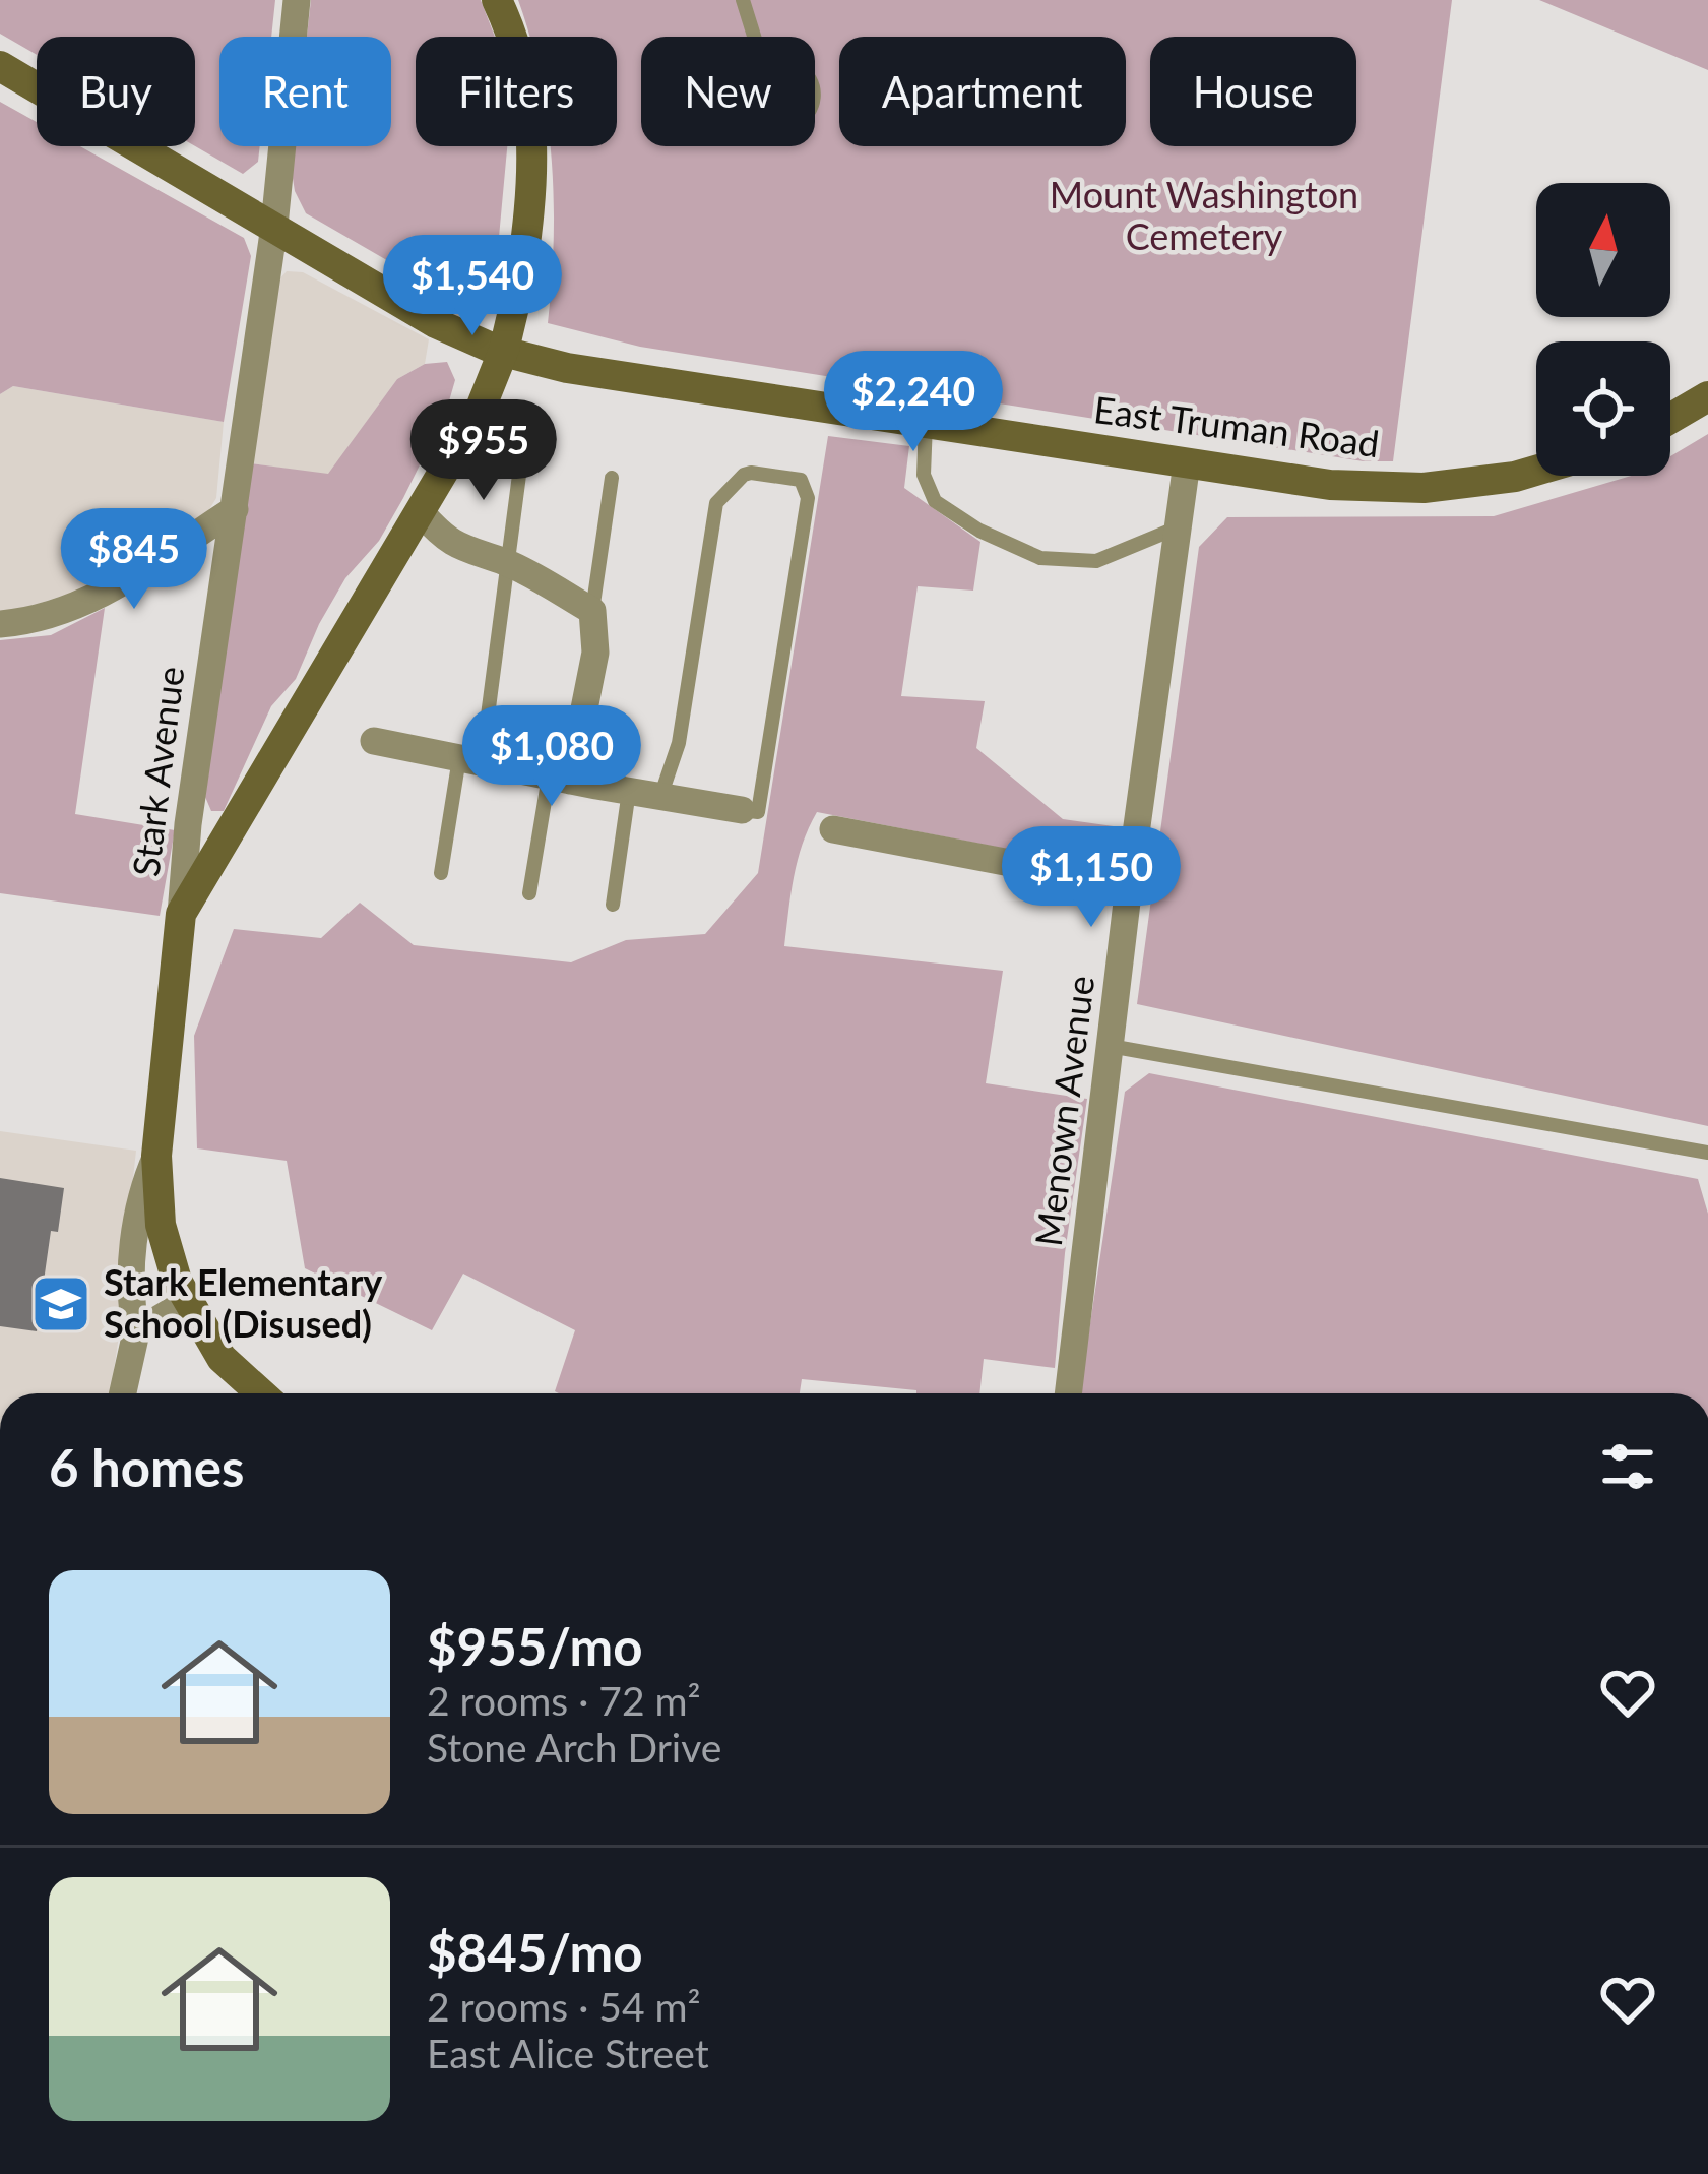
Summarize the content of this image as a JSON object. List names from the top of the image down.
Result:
{
  "streets": {
    "main road": ["East Truman Road", "Stark Avenue"],
    "street": ["Menown Avenue"]
  },
  "crossings": [
    ["East Truman Road", "Stark Avenue"],
    ["East Truman Road", "Menown Avenue"]
  ],
  "parks": ["Mount Washington Cemetery"],
  "places": {
    "school or university": ["Stark Elementary School (Disused)"]
  },
  "north": "top",
  "page": {
    "chip": [
      "Buy",
      "Rent",
      "Filters",
      "New",
      "Apartment",
      "House"
    ],
    "price": [
      "$1,540",
      "$2,240",
      "$955",
      "$845",
      "$1,080",
      "$1,150"
    ],
    "heading": "6 homes",
    "list": [
      {
        "name": "$955/mo",
        "note": "2 rooms · 72 m² · Stone Arch Drive"
      },
      {
        "name": "$845/mo",
        "note": "2 rooms · 54 m² · East Alice Street"
      }
    ]
  }
}
